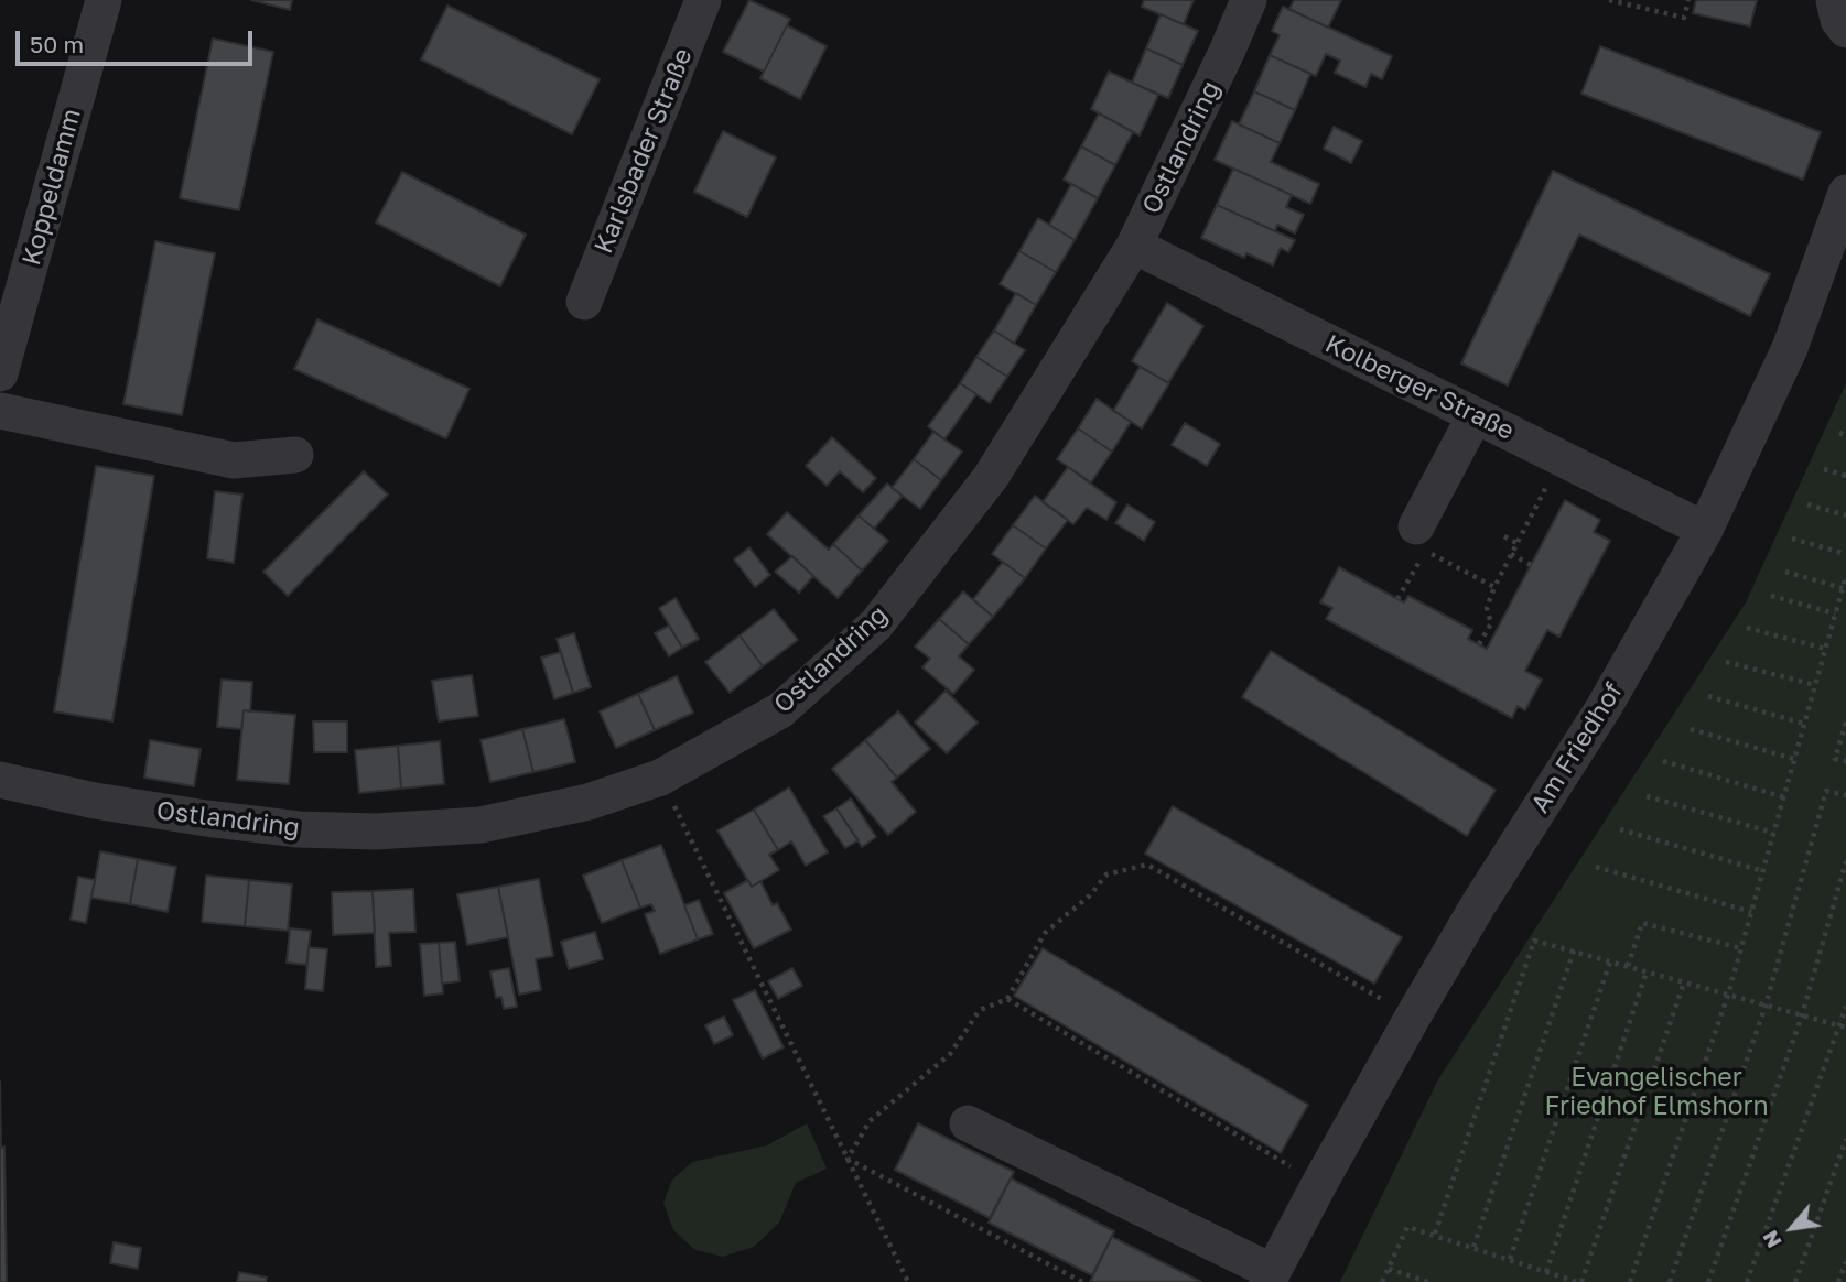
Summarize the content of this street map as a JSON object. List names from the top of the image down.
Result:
{
  "streets": {
    "street": [
      "Ostlandring",
      "Karlsbader Straße",
      "Koppeldamm",
      "Kolberger Straße",
      "Am Friedhof"
    ]
  },
  "crossings": [
    ["Ostlandring", "Kolberger Straße"],
    ["Kolberger Straße", "Am Friedhof"]
  ],
  "parks": ["Evangelischer Friedhof Elmshorn"],
  "scale_bar": "50 m",
  "north": "bottom left"
}
